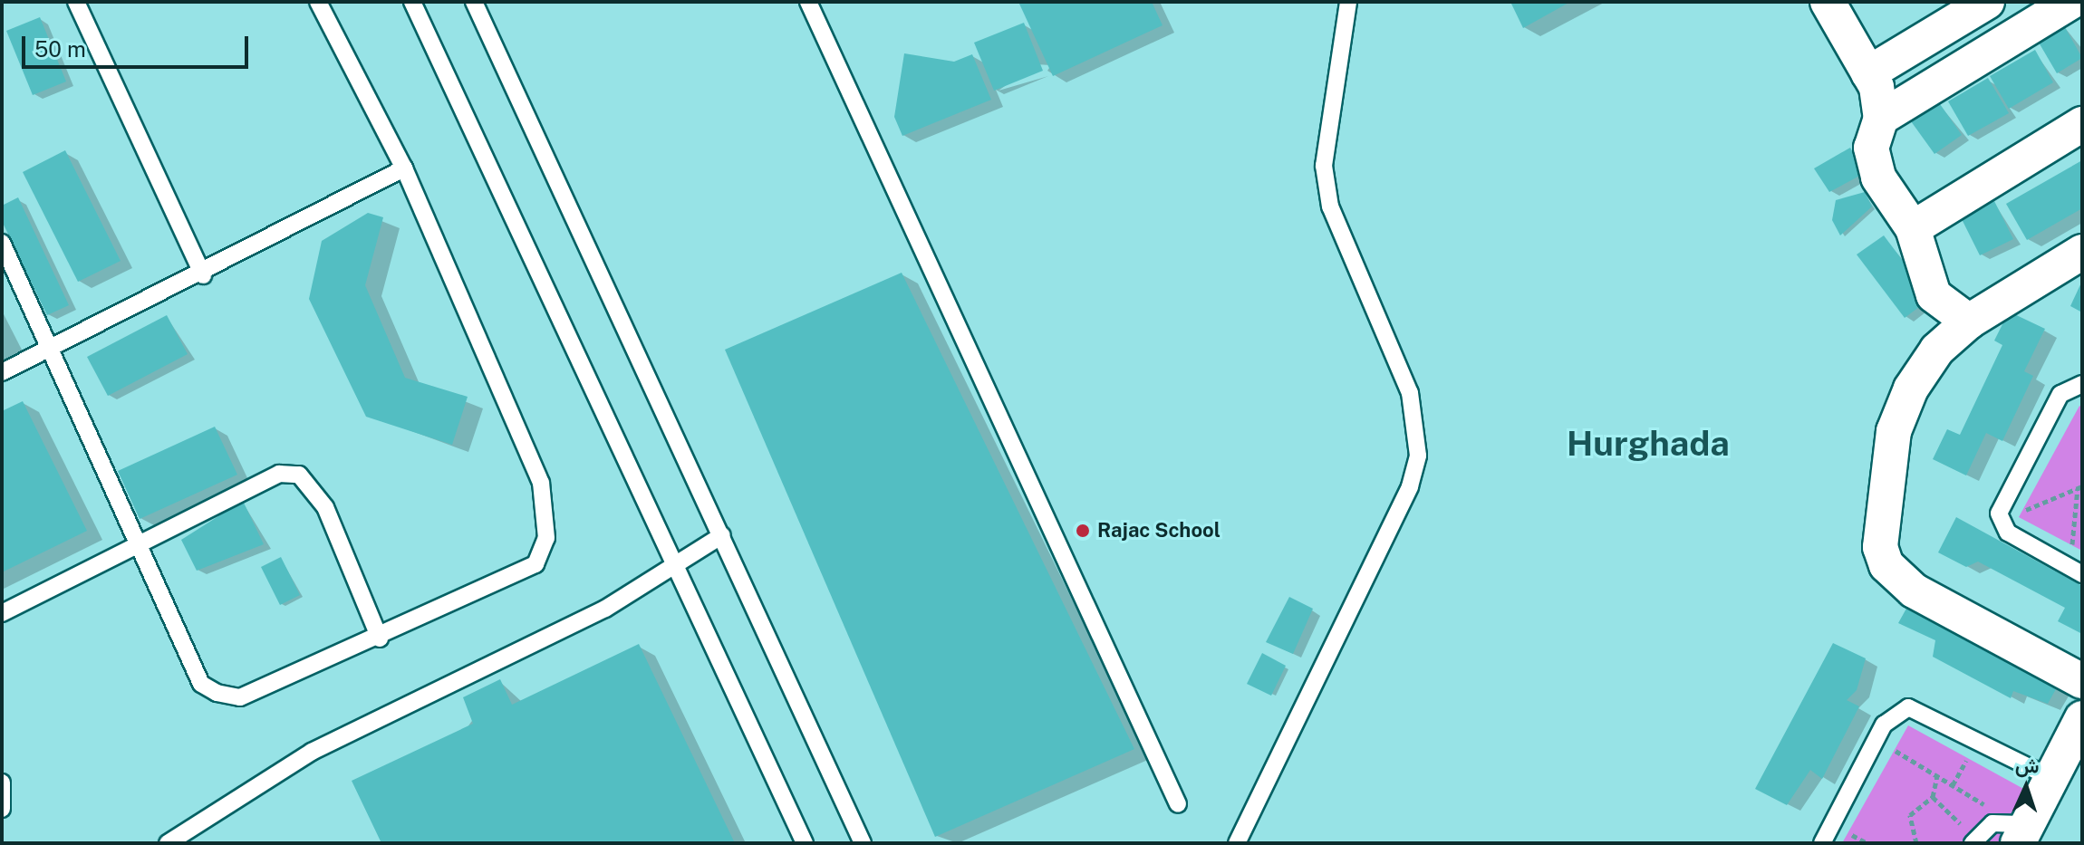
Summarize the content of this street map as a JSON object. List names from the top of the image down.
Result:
{
  "districts": ["Hurghada"],
  "places": ["Rajac School"],
  "scale_bar": "50 m",
  "north": "top"
}
